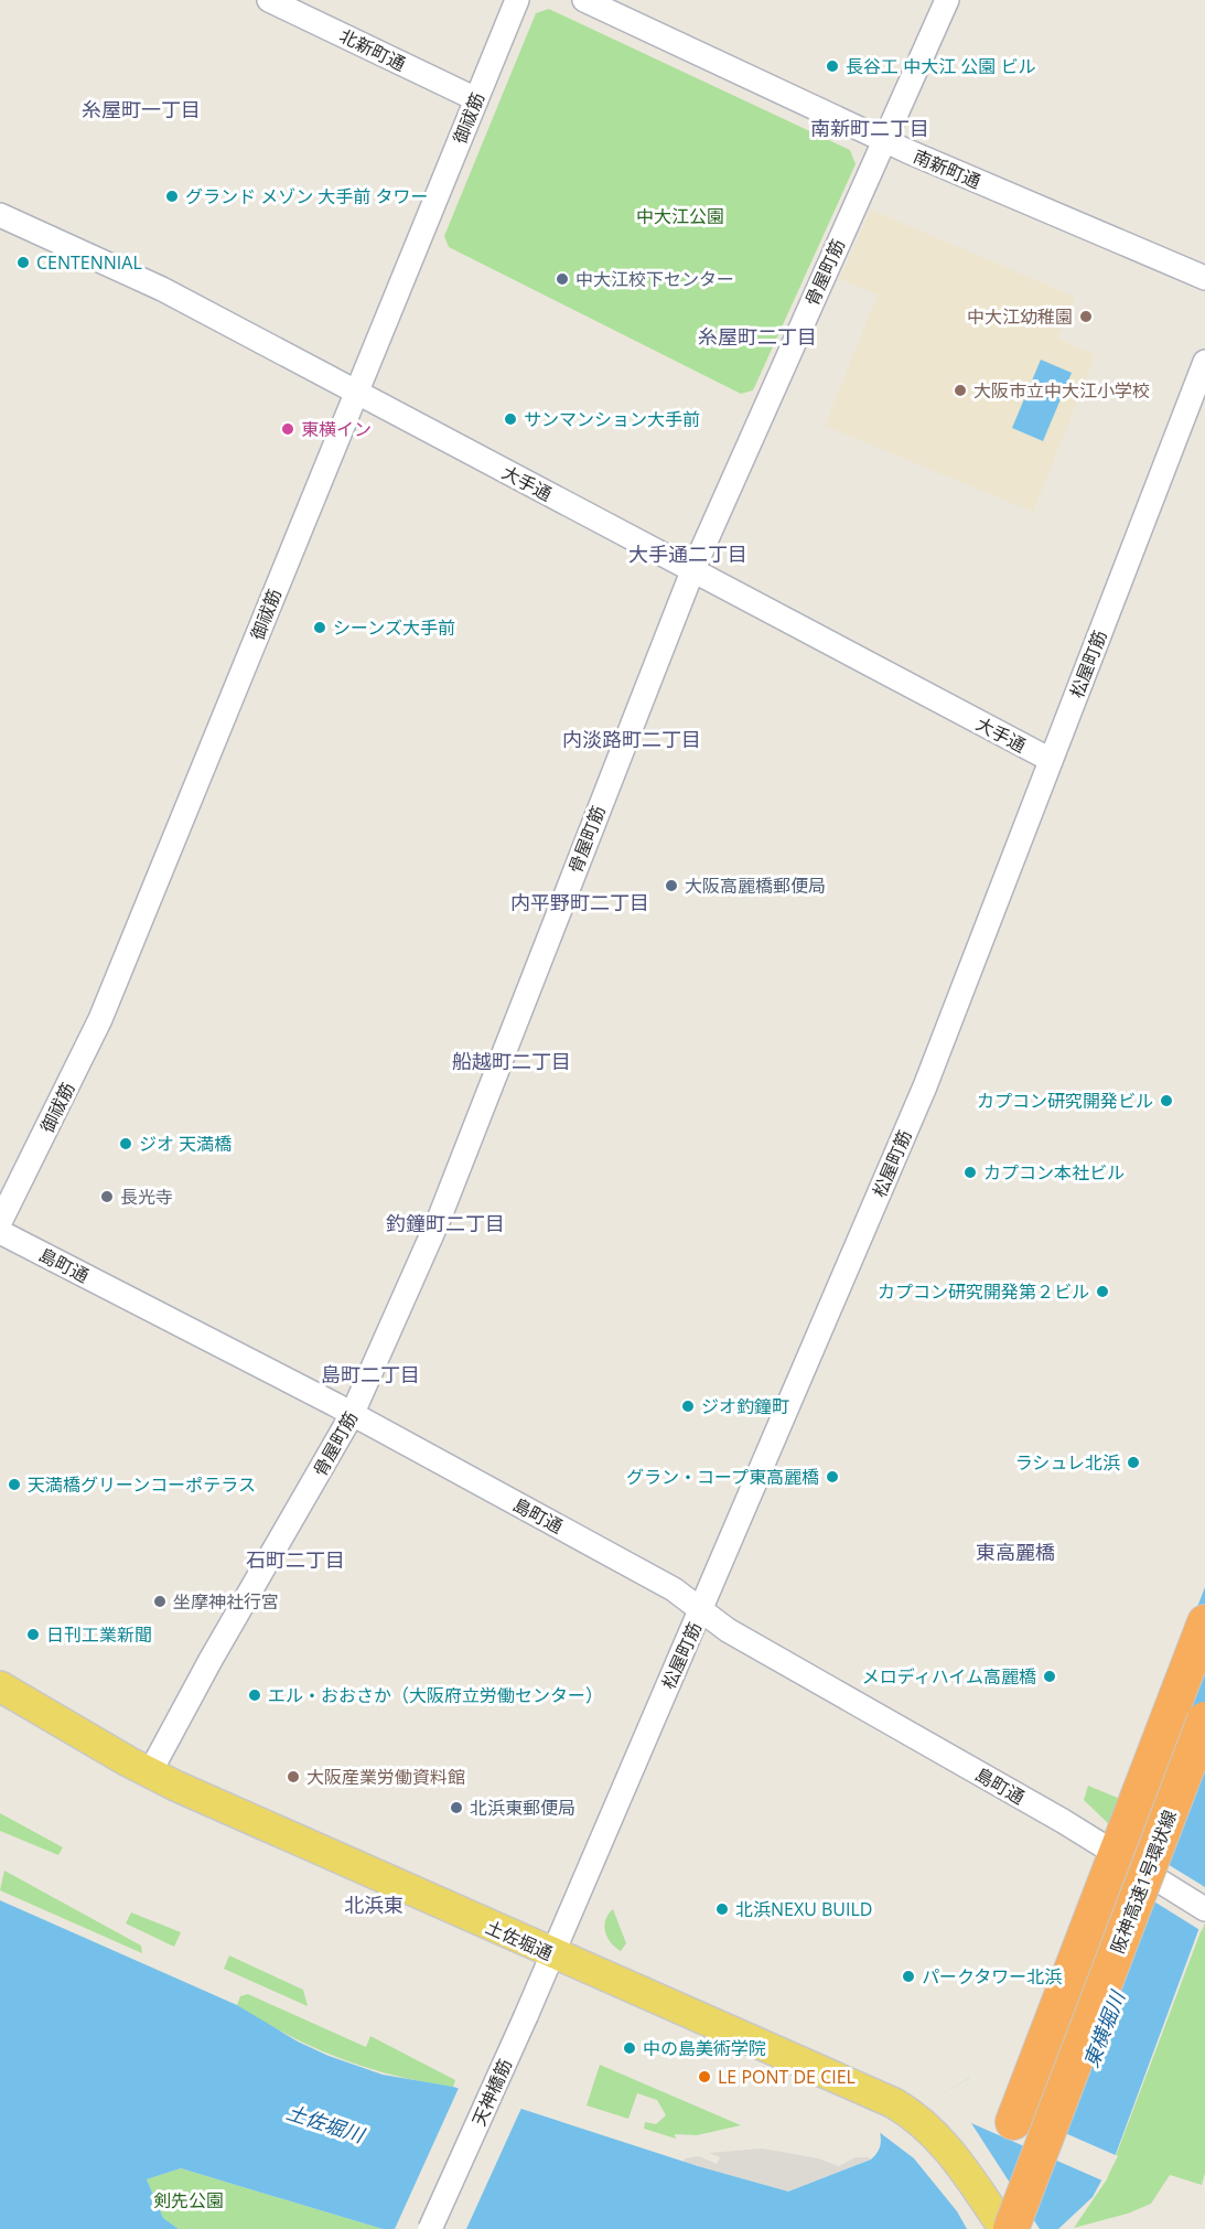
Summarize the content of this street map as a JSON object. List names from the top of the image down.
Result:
{
  "streets": {
    "highway": ["阪神高速1号環状線"],
    "main road": ["土佐堀通"],
    "street": [
      "北新町通",
      "御祓筋",
      "南新町通",
      "骨屋町筋",
      "大手通",
      "松屋町筋",
      "島町通",
      "天神橋筋"
    ]
  },
  "crossings": [
    ["北新町通", "御祓筋"],
    ["御祓筋", "大手通"],
    ["南新町通", "骨屋町筋"],
    ["骨屋町筋", "大手通"],
    ["骨屋町筋", "島町通"],
    ["骨屋町筋", "土佐堀通"],
    ["大手通", "松屋町筋"],
    ["松屋町筋", "島町通"],
    ["松屋町筋", "土佐堀通"],
    ["松屋町筋", "天神橋筋"],
    ["土佐堀通", "天神橋筋"]
  ],
  "districts": [
    "糸屋町一丁目",
    "南新町二丁目",
    "糸屋町二丁目",
    "大手通二丁目",
    "内淡路町二丁目",
    "内平野町二丁目",
    "船越町二丁目",
    "釣鐘町二丁目",
    "島町二丁目",
    "東高麗橋",
    "石町二丁目",
    "北浜東"
  ],
  "water": ["東横堀川", "土佐堀川"],
  "parks": ["中大江公園", "剣先公園"],
  "places": [
    "長谷工 中大江 公園 ビル",
    "グランド メゾン 大手前 タワー",
    "CENTENNIAL",
    "中大江校下センター",
    "中大江幼稚園",
    "大阪市立中大江小学校",
    "サンマンション大手前",
    "東横イン",
    "シーンズ大手前",
    "大阪高麗橋郵便局",
    "カプコン研究開発ビル",
    "ジオ 天満橋",
    "カプコン本社ビル",
    "長光寺",
    "カプコン研究開発第２ビル",
    "ジオ釣鐘町",
    "ラシュレ北浜",
    "グラン・コープ東高麗橋",
    "天満橋グリーンコーポテラス",
    "坐摩神社行宮",
    "日刊工業新聞",
    "メロディハイム高麗橋",
    "エル・おおさか（大阪府立労働センター）",
    "大阪産業労働資料館",
    "北浜東郵便局",
    "北浜NEXU BUILD",
    "パークタワー北浜",
    "中の島美術学院",
    "LE PONT DE CIEL"
  ]
}
